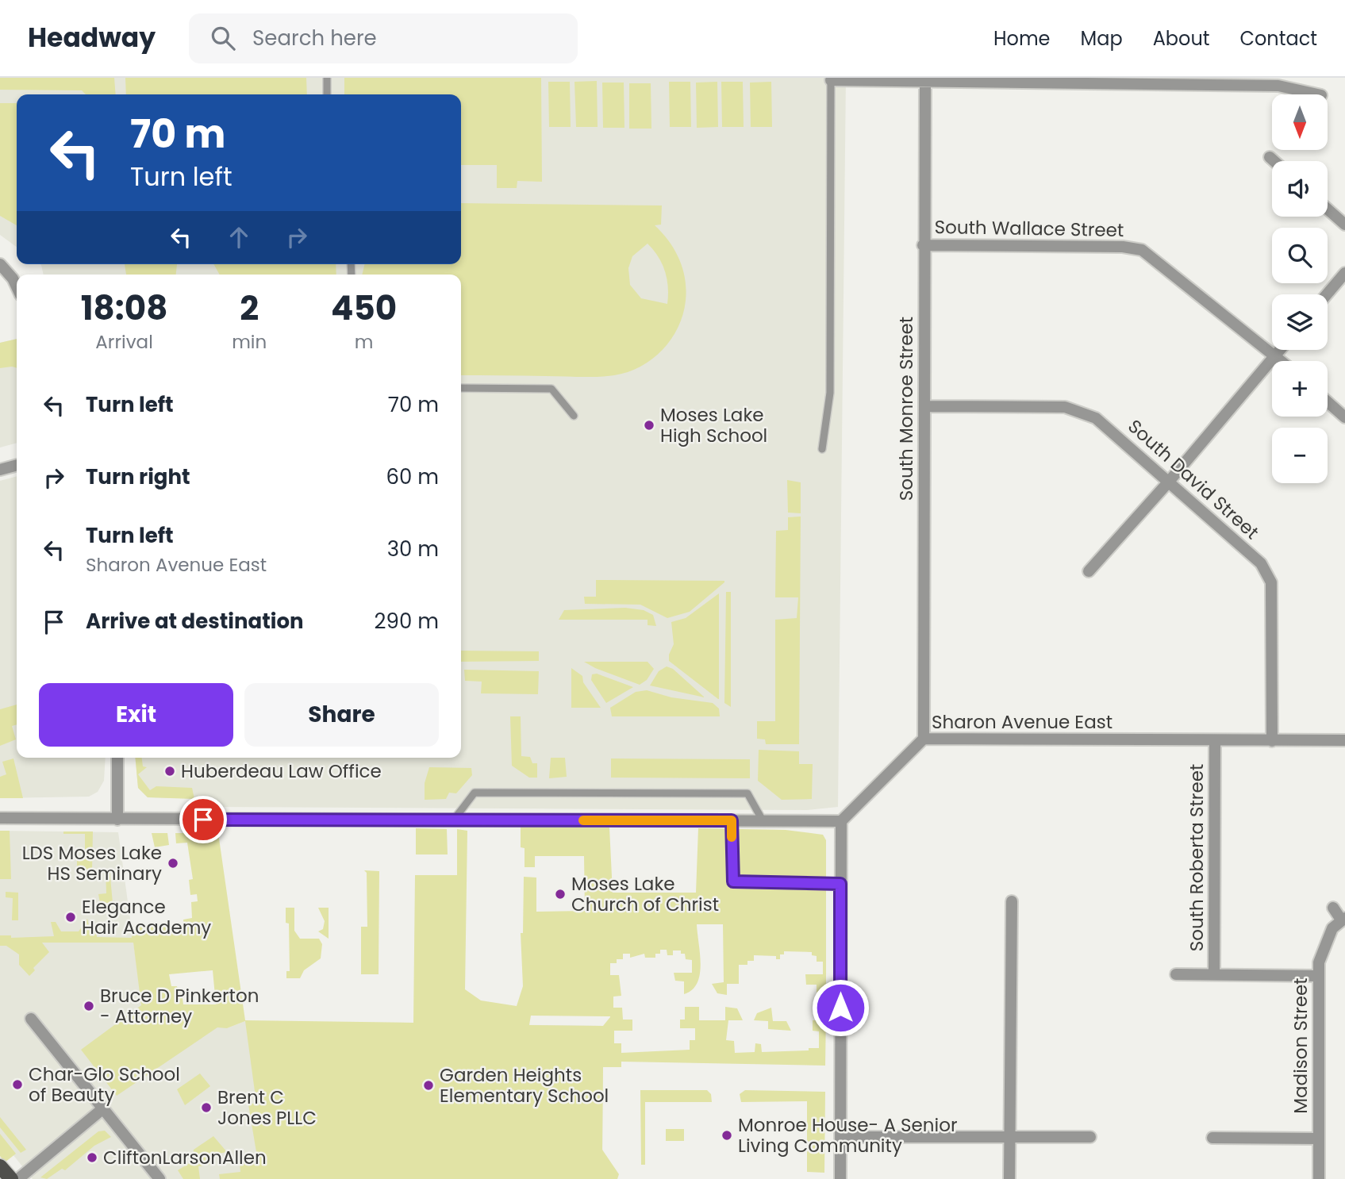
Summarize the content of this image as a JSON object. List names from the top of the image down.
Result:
{
  "streets": {
    "street": [
      "South Wallace Street",
      "South Monroe Street",
      "South David Street",
      "Sharon Avenue East",
      "South Roberta Street",
      "Madison Street"
    ]
  },
  "crossings": [
    ["South Wallace Street", "South Monroe Street"],
    ["South Monroe Street", "South David Street"],
    ["South Monroe Street", "Sharon Avenue East"],
    ["South David Street", "Sharon Avenue East"],
    ["Sharon Avenue East", "South Roberta Street"]
  ],
  "places": [
    "Moses Lake High School",
    "Huberdeau Law Office",
    "LDS Moses Lake HS Seminary",
    "Moses Lake Church of Christ",
    "Elegance Hair Academy",
    "Bruce D Pinkerton - Attorney",
    "Char-Glo School of Beauty",
    "Garden Heights Elementary School",
    "Brent C Jones PLLC",
    "Monroe House- A Senior Living Community",
    "CliftonLarsonAllen"
  ],
  "north": "bottom",
  "page": {
    "header": "Headway",
    "search": "Search here",
    "nav": [
      "Home",
      "Map",
      "About",
      "Contact"
    ],
    "map_buttons": ["+", "−"],
    "turn": ["70 m", "Turn left"],
    "eta": [
      "18:08",
      "Arrival",
      "2",
      "min",
      "450",
      "m"
    ],
    "list": [
      {
        "name": "Turn left",
        "value": "70 m"
      },
      {
        "name": "Turn right",
        "value": "60 m"
      },
      {
        "name": "Turn left",
        "note": "Sharon Avenue East",
        "value": "30 m"
      },
      {
        "name": "Arrive at destination",
        "value": "290 m"
      }
    ],
    "buttons": ["Exit", "Share"]
  }
}
